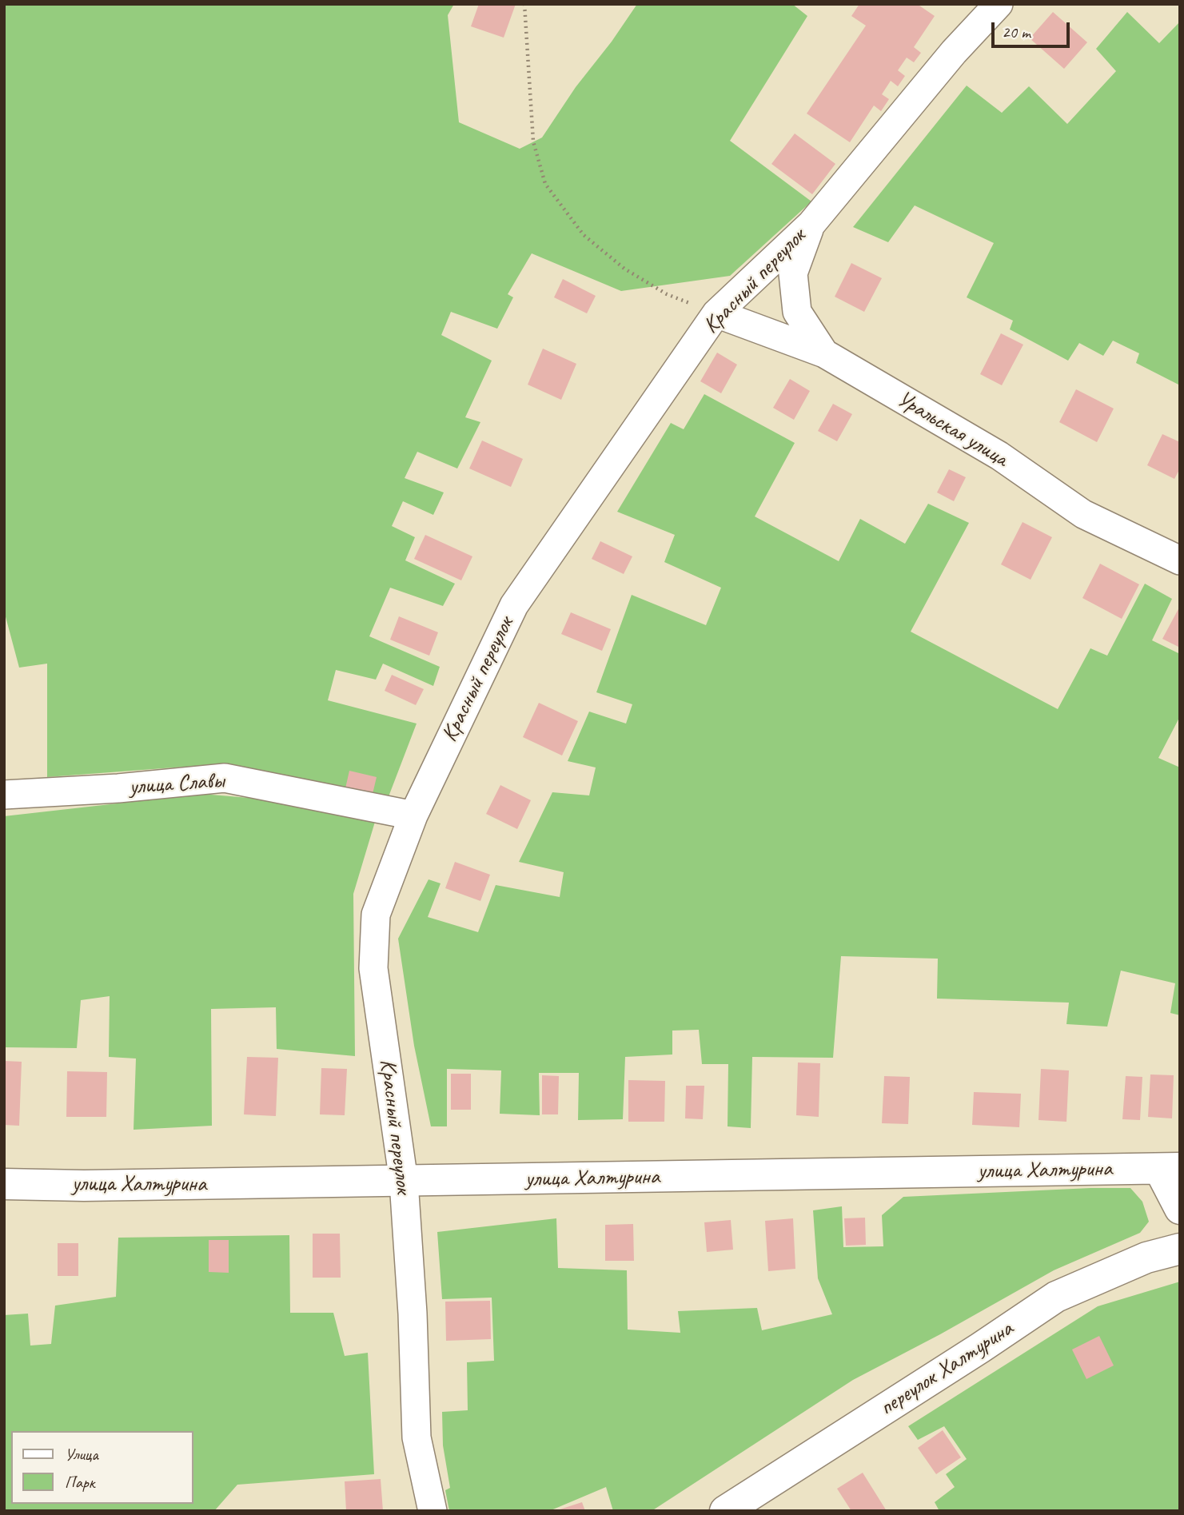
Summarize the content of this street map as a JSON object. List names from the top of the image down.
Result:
{
  "streets": {
    "street": [
      "Красный переулок",
      "Уральская улица",
      "улица Славы",
      "улица Халтурина",
      "переулок Халтурина"
    ]
  },
  "crossings": [
    ["Красный переулок", "Уральская улица"],
    ["Красный переулок", "улица Славы"],
    ["Красный переулок", "улица Халтурина"]
  ],
  "legend": ["Улица", "Парк"],
  "scale_bar": "20 m"
}
